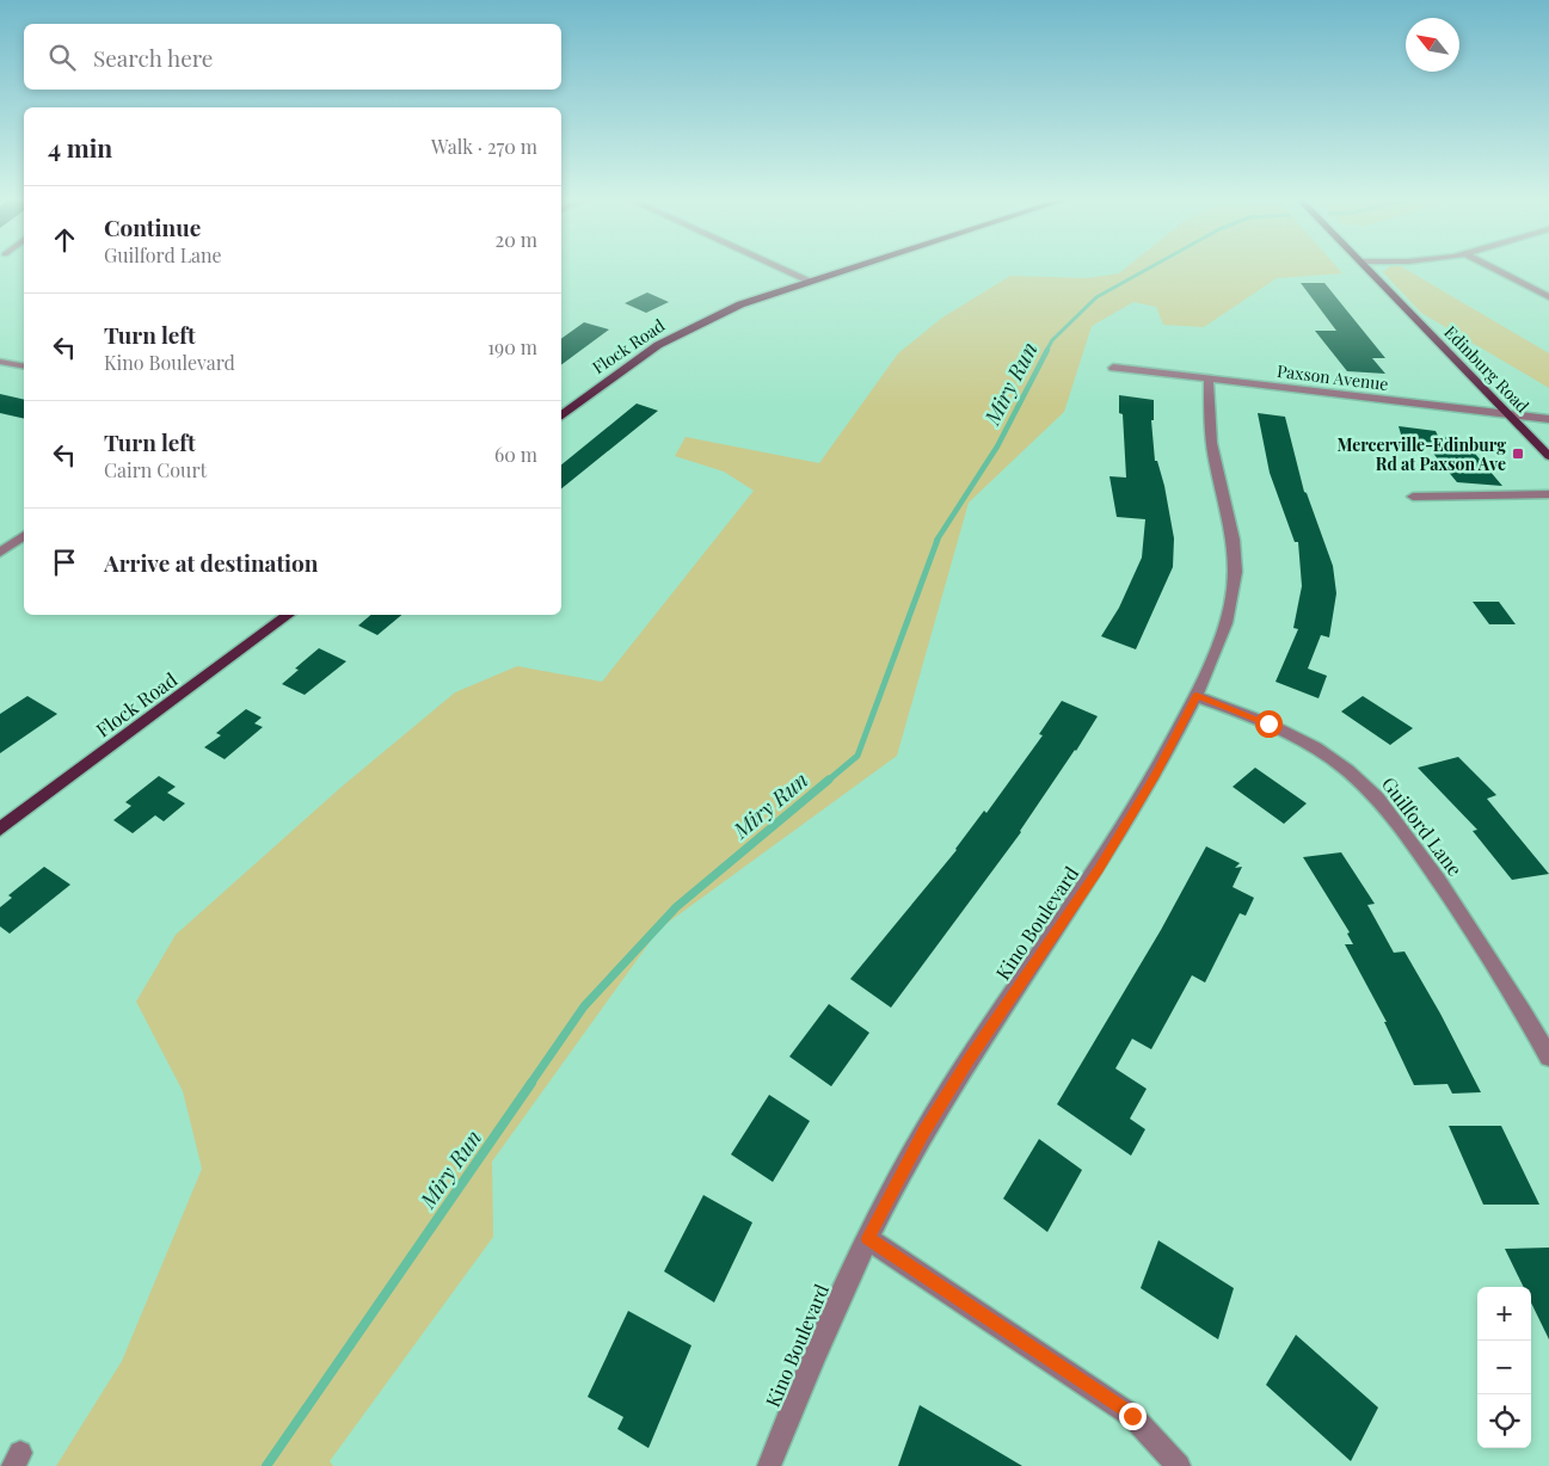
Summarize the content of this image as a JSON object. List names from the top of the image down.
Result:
{
  "streets": {
    "main road": ["Flock Road", "Edinburg Road"],
    "street": ["Paxson Avenue", "Guilford Lane", "Kino Boulevard"]
  },
  "crossings": [
    ["Edinburg Road", "Paxson Avenue"],
    ["Paxson Avenue", "Kino Boulevard"],
    ["Guilford Lane", "Kino Boulevard"]
  ],
  "water": ["Miry Run"],
  "places": {
    "transit": ["Mercerville-Edinburg Rd at Paxson Ave"]
  },
  "north": "top left",
  "page": {
    "search": "Search here",
    "heading": ["4 min", "Walk · 270 m"],
    "list": [
      ["Continue", "Guilford Lane", "20 m"],
      ["Turn left", "Kino Boulevard", "190 m"],
      ["Turn left", "Cairn Court", "60 m"],
      "Arrive at destination"
    ],
    "map_buttons": ["+", "−"]
  }
}
